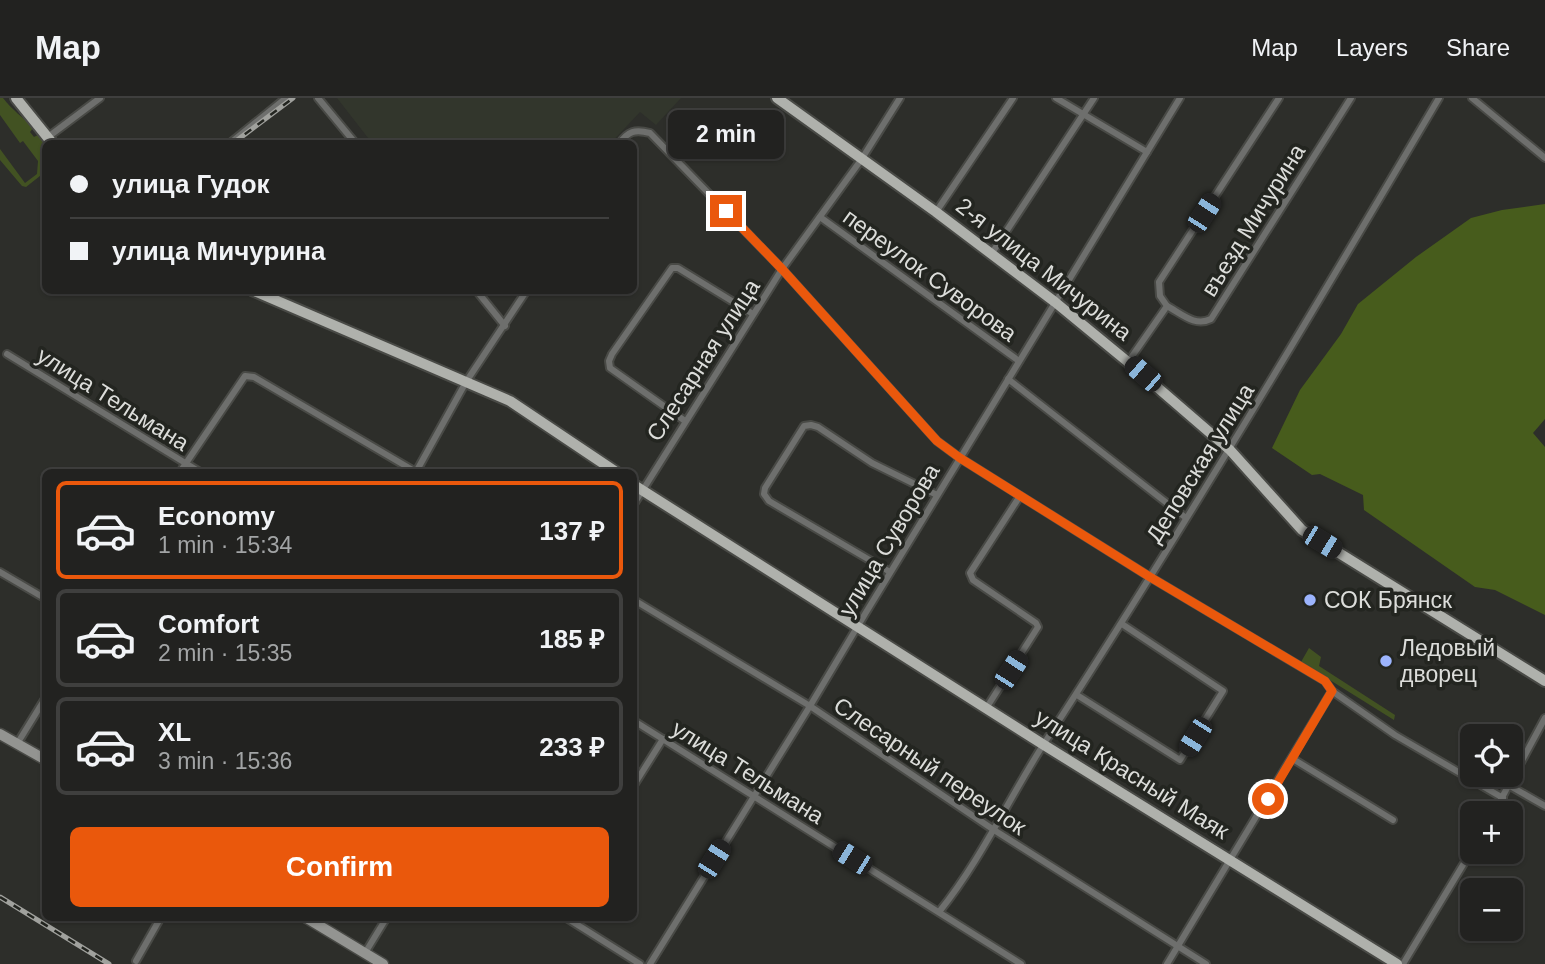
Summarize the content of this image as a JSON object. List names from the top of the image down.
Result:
{
  "streets": {
    "main road": ["2-я улица Мичурина", "улица Красный Маяк"],
    "street": [
      "въезд Мичурина",
      "переулок Суворова",
      "Слесарная улица",
      "улица Тельмана",
      "Деповская улица",
      "улица Суворова",
      "Слесарный переулок"
    ]
  },
  "crossings": [
    ["2-я улица Мичурина", "Слесарная улица"],
    ["2-я улица Мичурина", "Деповская улица"],
    ["2-я улица Мичурина", "улица Суворова"],
    ["переулок Суворова", "Слесарная улица"],
    ["переулок Суворова", "Деповская улица"],
    ["переулок Суворова", "улица Суворова"],
    ["Слесарная улица", "улица Красный Маяк"],
    ["улица Тельмана", "Деповская улица"],
    ["улица Тельмана", "улица Суворова"],
    ["Деповская улица", "Слесарный переулок"],
    ["Деповская улица", "улица Красный Маяк"],
    ["улица Суворова", "Слесарный переулок"],
    ["улица Суворова", "улица Красный Маяк"]
  ],
  "places": ["СОК Брянск", "Ледовый дворец"],
  "page": {
    "header": "Map",
    "nav": ["Map", "Layers", "Share"],
    "bubble": "2 min",
    "banner": ["улица Гудок", "улица Мичурина"],
    "list": [
      {
        "name": "Economy",
        "note": "1 min · 15:34",
        "value": "137 ₽"
      },
      {
        "name": "Comfort",
        "note": "2 min · 15:35",
        "value": "185 ₽"
      },
      {
        "name": "XL",
        "note": "3 min · 15:36",
        "value": "233 ₽"
      }
    ],
    "map_buttons": ["+", "−"],
    "buttons": "Confirm"
  }
}
